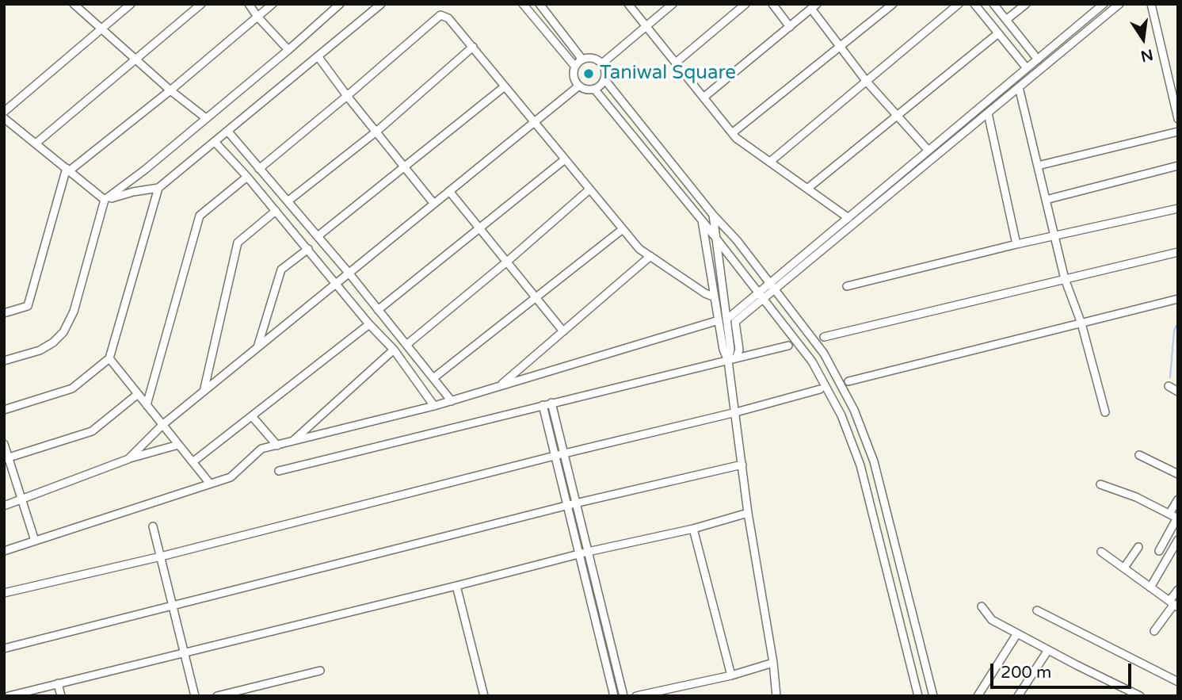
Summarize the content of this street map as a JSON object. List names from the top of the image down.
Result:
{
  "places": ["Taniwal Square"],
  "scale_bar": "200 m",
  "north": "bottom"
}
